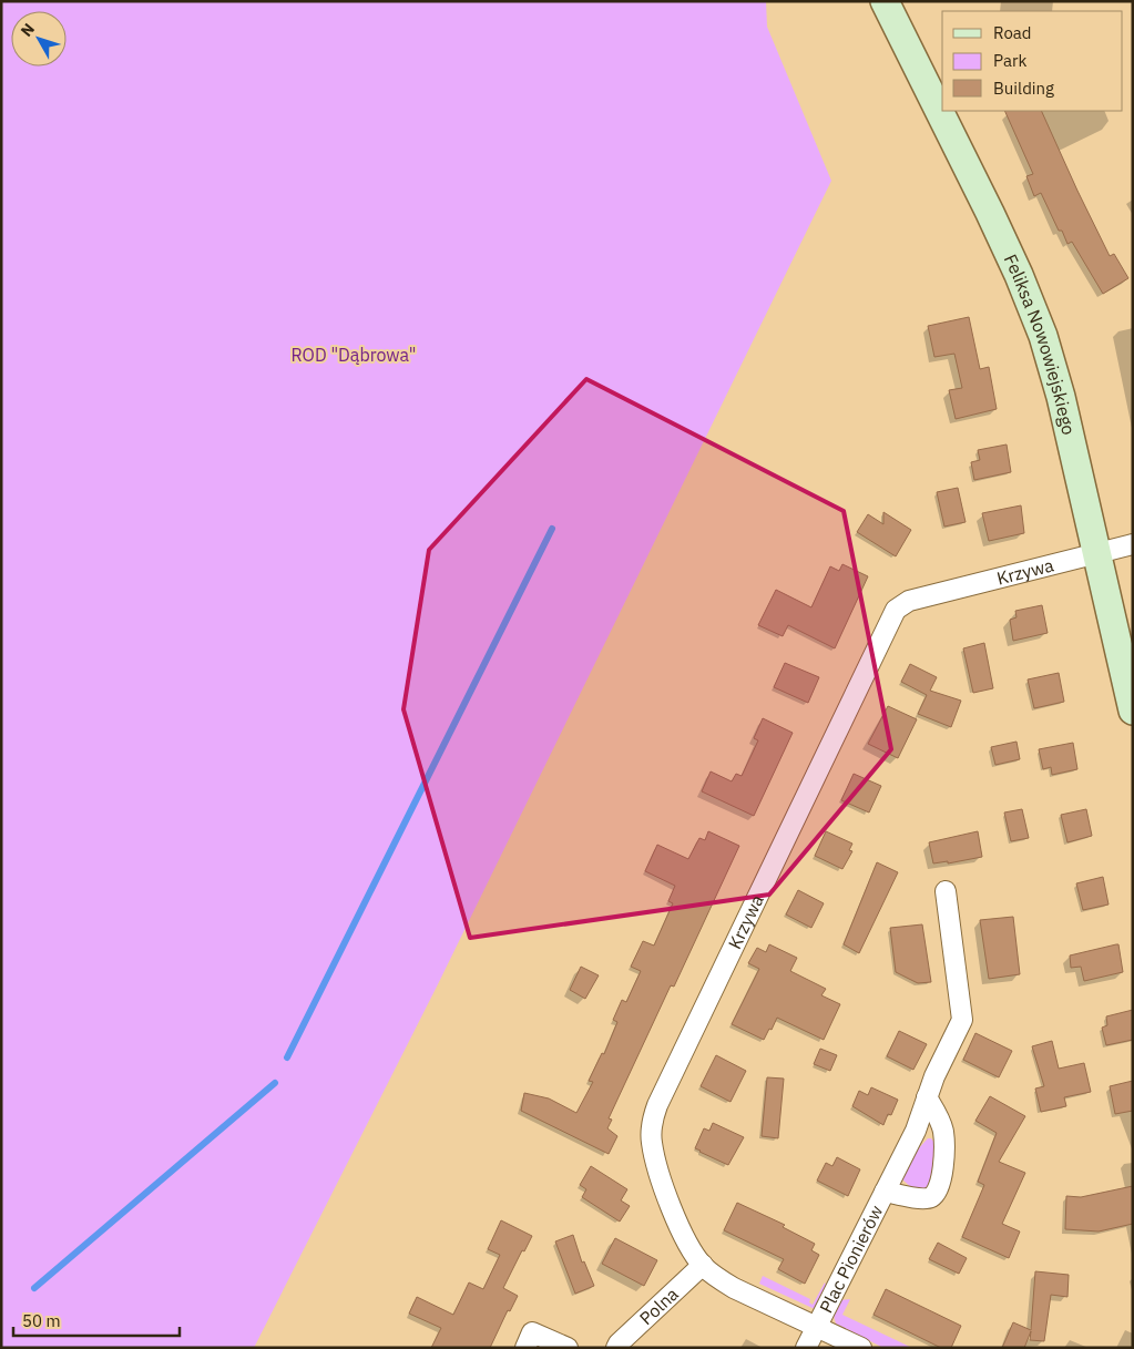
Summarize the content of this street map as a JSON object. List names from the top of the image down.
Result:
{
  "streets": {
    "street": [
      "Feliksa Nowowiejskiego",
      "Krzywa",
      "Plac Pionierów",
      "Polna"
    ]
  },
  "crossings": [
    ["Feliksa Nowowiejskiego", "Krzywa"],
    ["Krzywa", "Plac Pionierów"],
    ["Krzywa", "Polna"]
  ],
  "parks": ["ROD \"Dąbrowa\""],
  "legend": ["Road", "Park", "Building"],
  "scale_bar": "50 m",
  "north": "top left"
}
